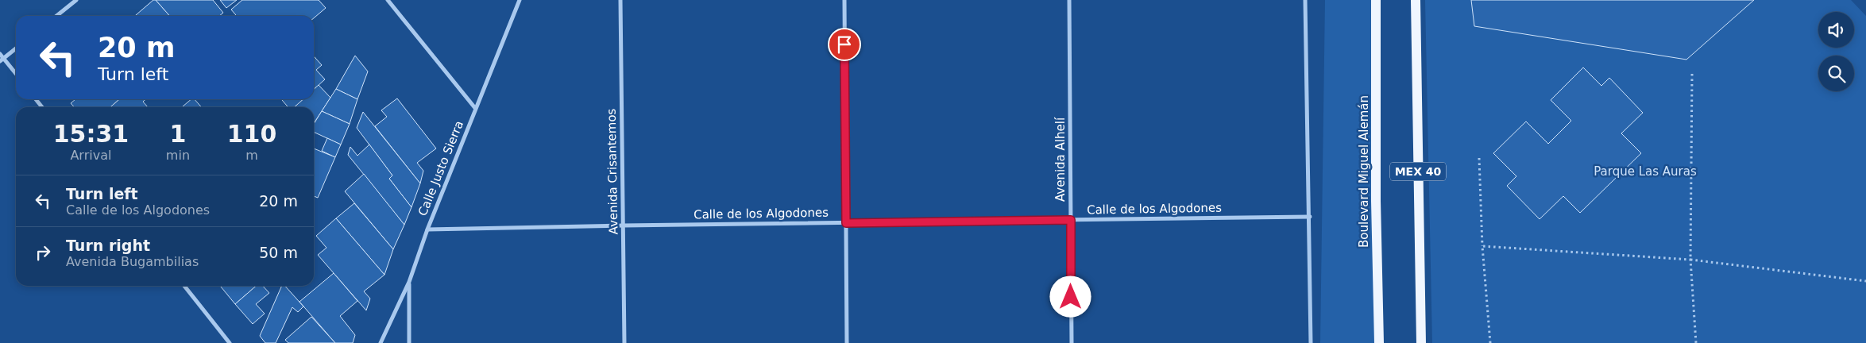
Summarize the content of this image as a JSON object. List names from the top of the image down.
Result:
{
  "streets": {
    "main road": ["Boulevard Miguel Alemán", "MEX 40"],
    "street": [
      "Avenida Alhelí",
      "Calle Justo Sierra",
      "Avenida Crisantemos",
      "Calle de los Algodones"
    ]
  },
  "crossings": [
    ["Avenida Alhelí", "Calle de los Algodones"],
    ["Calle Justo Sierra", "Calle de los Algodones"],
    ["Avenida Crisantemos", "Calle de los Algodones"]
  ],
  "parks": ["Parque Las Auras"],
  "page": {
    "turn": ["20 m", "Turn left"],
    "eta": [
      "15:31",
      "Arrival",
      "1",
      "min",
      "110",
      "m"
    ],
    "list": [
      {
        "name": "Turn left",
        "note": "Calle de los Algodones",
        "value": "20 m"
      },
      {
        "name": "Turn right",
        "note": "Avenida Bugambilias",
        "value": "50 m"
      }
    ]
  }
}
